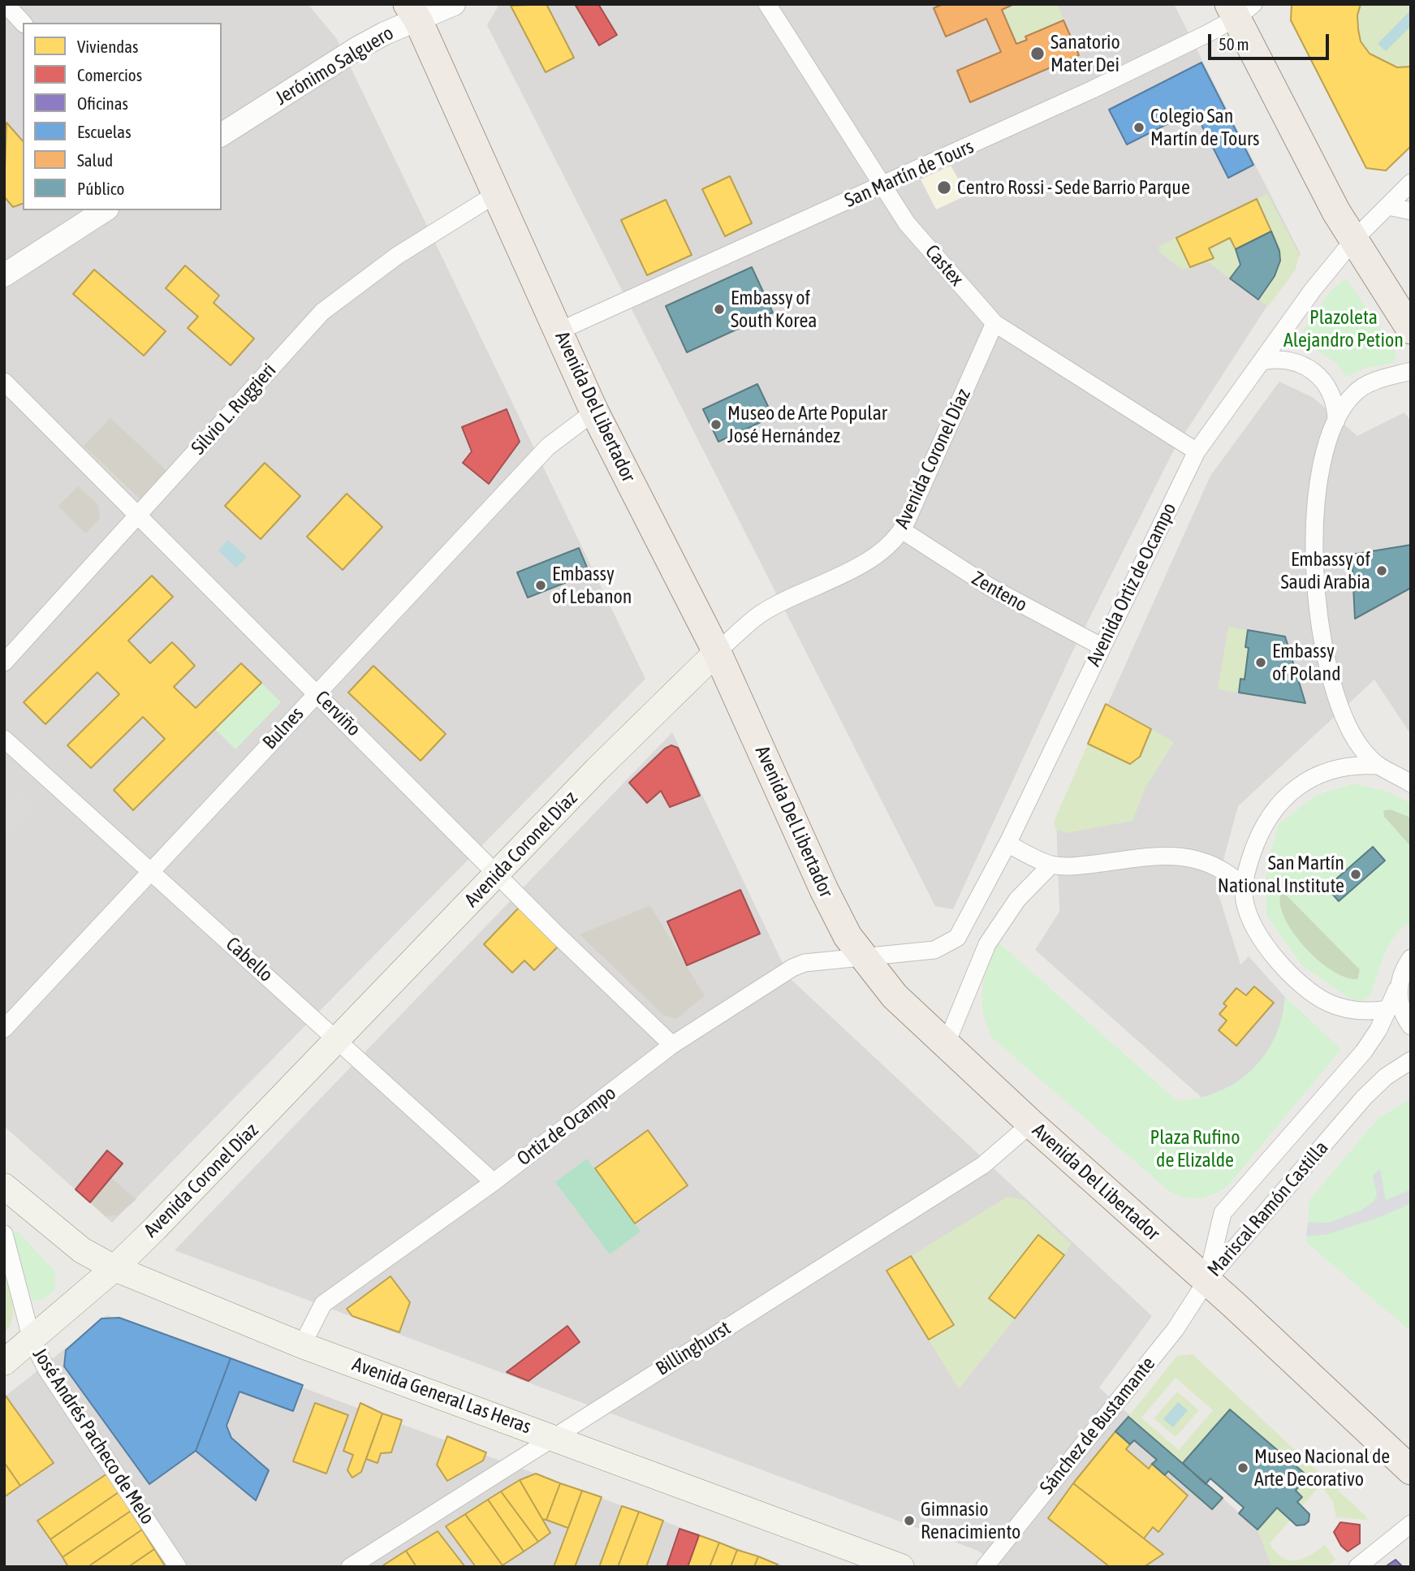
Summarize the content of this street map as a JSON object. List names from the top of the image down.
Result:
{
  "streets": {
    "main road": ["Avenida Del Libertador", "Avenida Coronel Díaz", "Avenida General Las Heras"],
    "street": [
      "Jerónimo Salguero",
      "San Martín de Tours",
      "Castex",
      "Silvio L. Ruggieri",
      "Avenida Ortiz de Ocampo",
      "Zenteno",
      "Cerviño",
      "Bulnes",
      "Cabello",
      "Ortiz de Ocampo",
      "Mariscal Ramón Castilla",
      "Billinghurst",
      "Sánchez de Bustamante",
      "José Andrés Pacheco de Melo"
    ]
  },
  "crossings": [
    ["Jerónimo Salguero", "Avenida Del Libertador"],
    ["San Martín de Tours", "Castex"],
    ["San Martín de Tours", "Avenida Del Libertador"],
    ["Castex", "Avenida Coronel Díaz"],
    ["Castex", "Avenida Ortiz de Ocampo"],
    ["Avenida Del Libertador", "Silvio L. Ruggieri"],
    ["Avenida Del Libertador", "Avenida Coronel Díaz"],
    ["Avenida Del Libertador", "Avenida Ortiz de Ocampo"],
    ["Avenida Del Libertador", "Bulnes"],
    ["Avenida Del Libertador", "Ortiz de Ocampo"],
    ["Avenida Del Libertador", "Mariscal Ramón Castilla"],
    ["Avenida Del Libertador", "Billinghurst"],
    ["Avenida Del Libertador", "Sánchez de Bustamante"],
    ["Silvio L. Ruggieri", "Cerviño"],
    ["Avenida Coronel Díaz", "Zenteno"],
    ["Avenida Coronel Díaz", "Cerviño"],
    ["Avenida Coronel Díaz", "Cabello"],
    ["Avenida Coronel Díaz", "Avenida General Las Heras"],
    ["Avenida Coronel Díaz", "José Andrés Pacheco de Melo"],
    ["Avenida Ortiz de Ocampo", "Zenteno"],
    ["Avenida Ortiz de Ocampo", "Ortiz de Ocampo"],
    ["Cerviño", "Bulnes"],
    ["Cerviño", "Ortiz de Ocampo"],
    ["Bulnes", "Cabello"],
    ["Cabello", "Ortiz de Ocampo"],
    ["Ortiz de Ocampo", "Avenida General Las Heras"],
    ["Mariscal Ramón Castilla", "Sánchez de Bustamante"],
    ["Billinghurst", "Avenida General Las Heras"]
  ],
  "parks": ["Plazoleta Alejandro Petion", "Plaza Rufino de Elizalde"],
  "places": [
    "Sanatorio Mater Dei",
    "Colegio San Martín de Tours",
    "Centro Rossi - Sede Barrio Parque",
    "Embassy of South Korea",
    "Museo de Arte Popular José Hernández",
    "Embassy of Saudi Arabia",
    "Embassy of Lebanon",
    "Embassy of Poland",
    "San Martín National Institute",
    "Museo Nacional de Arte Decorativo",
    "Gimnasio Renacimiento"
  ],
  "legend": [
    "Viviendas",
    "Comercios",
    "Oficinas",
    "Escuelas",
    "Salud",
    "Público"
  ],
  "scale_bar": "50 m"
}
